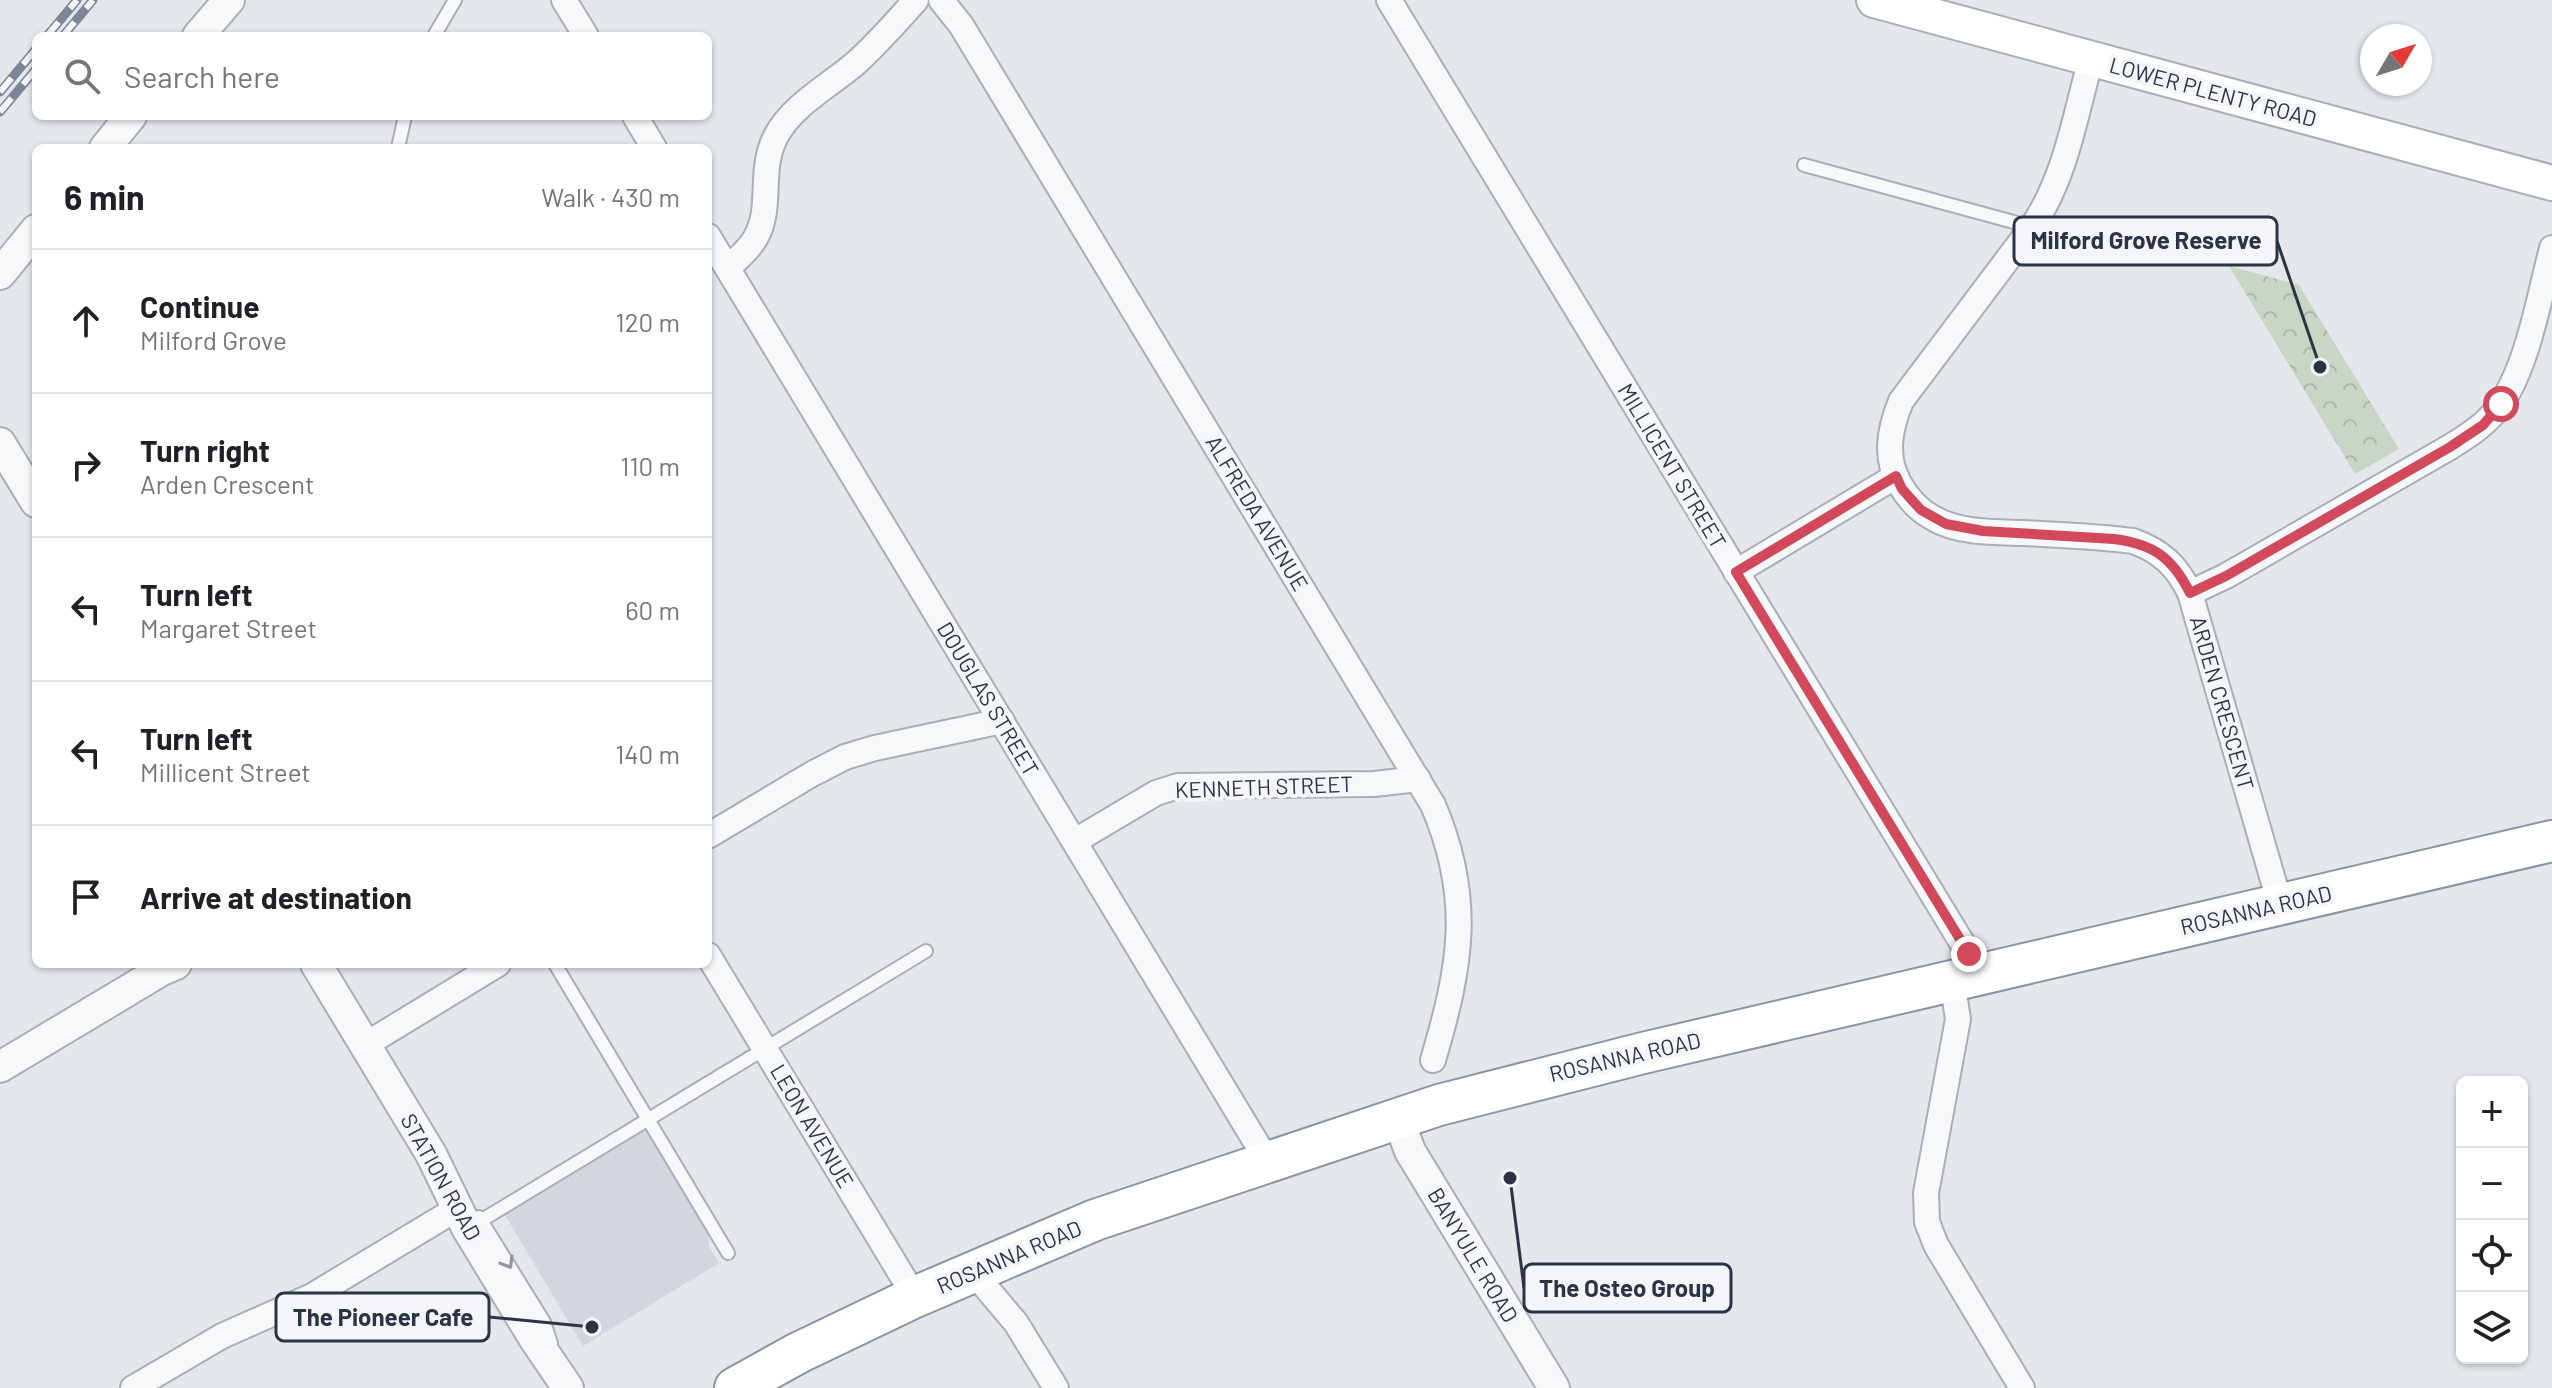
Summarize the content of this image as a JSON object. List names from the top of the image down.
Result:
{
  "streets": {
    "highway": ["ROSANNA ROAD"],
    "main road": ["LOWER PLENTY ROAD"],
    "street": [
      "MILLICENT STREET",
      "ALFREDA AVENUE",
      "DOUGLAS STREET",
      "ARDEN CRESCENT",
      "KENNETH STREET",
      "LEON AVENUE",
      "STATION ROAD",
      "BANYULE ROAD"
    ]
  },
  "crossings": [
    ["LOWER PLENTY ROAD", "ARDEN CRESCENT"],
    ["MILLICENT STREET", "ROSANNA ROAD"],
    ["ALFREDA AVENUE", "KENNETH STREET"],
    ["DOUGLAS STREET", "KENNETH STREET"],
    ["DOUGLAS STREET", "ROSANNA ROAD"],
    ["ARDEN CRESCENT", "ROSANNA ROAD"],
    ["ROSANNA ROAD", "LEON AVENUE"],
    ["ROSANNA ROAD", "BANYULE ROAD"]
  ],
  "places": ["Milford Grove Reserve", "The Osteo Group", "The Pioneer Cafe"],
  "north": "top right",
  "page": {
    "search": "Search here",
    "heading": ["6 min", "Walk · 430 m"],
    "list": [
      ["Continue", "Milford Grove", "120 m"],
      ["Turn right", "Arden Crescent", "110 m"],
      ["Turn left", "Margaret Street", "60 m"],
      ["Turn left", "Millicent Street", "140 m"],
      "Arrive at destination"
    ],
    "map_buttons": ["+", "−"]
  }
}
